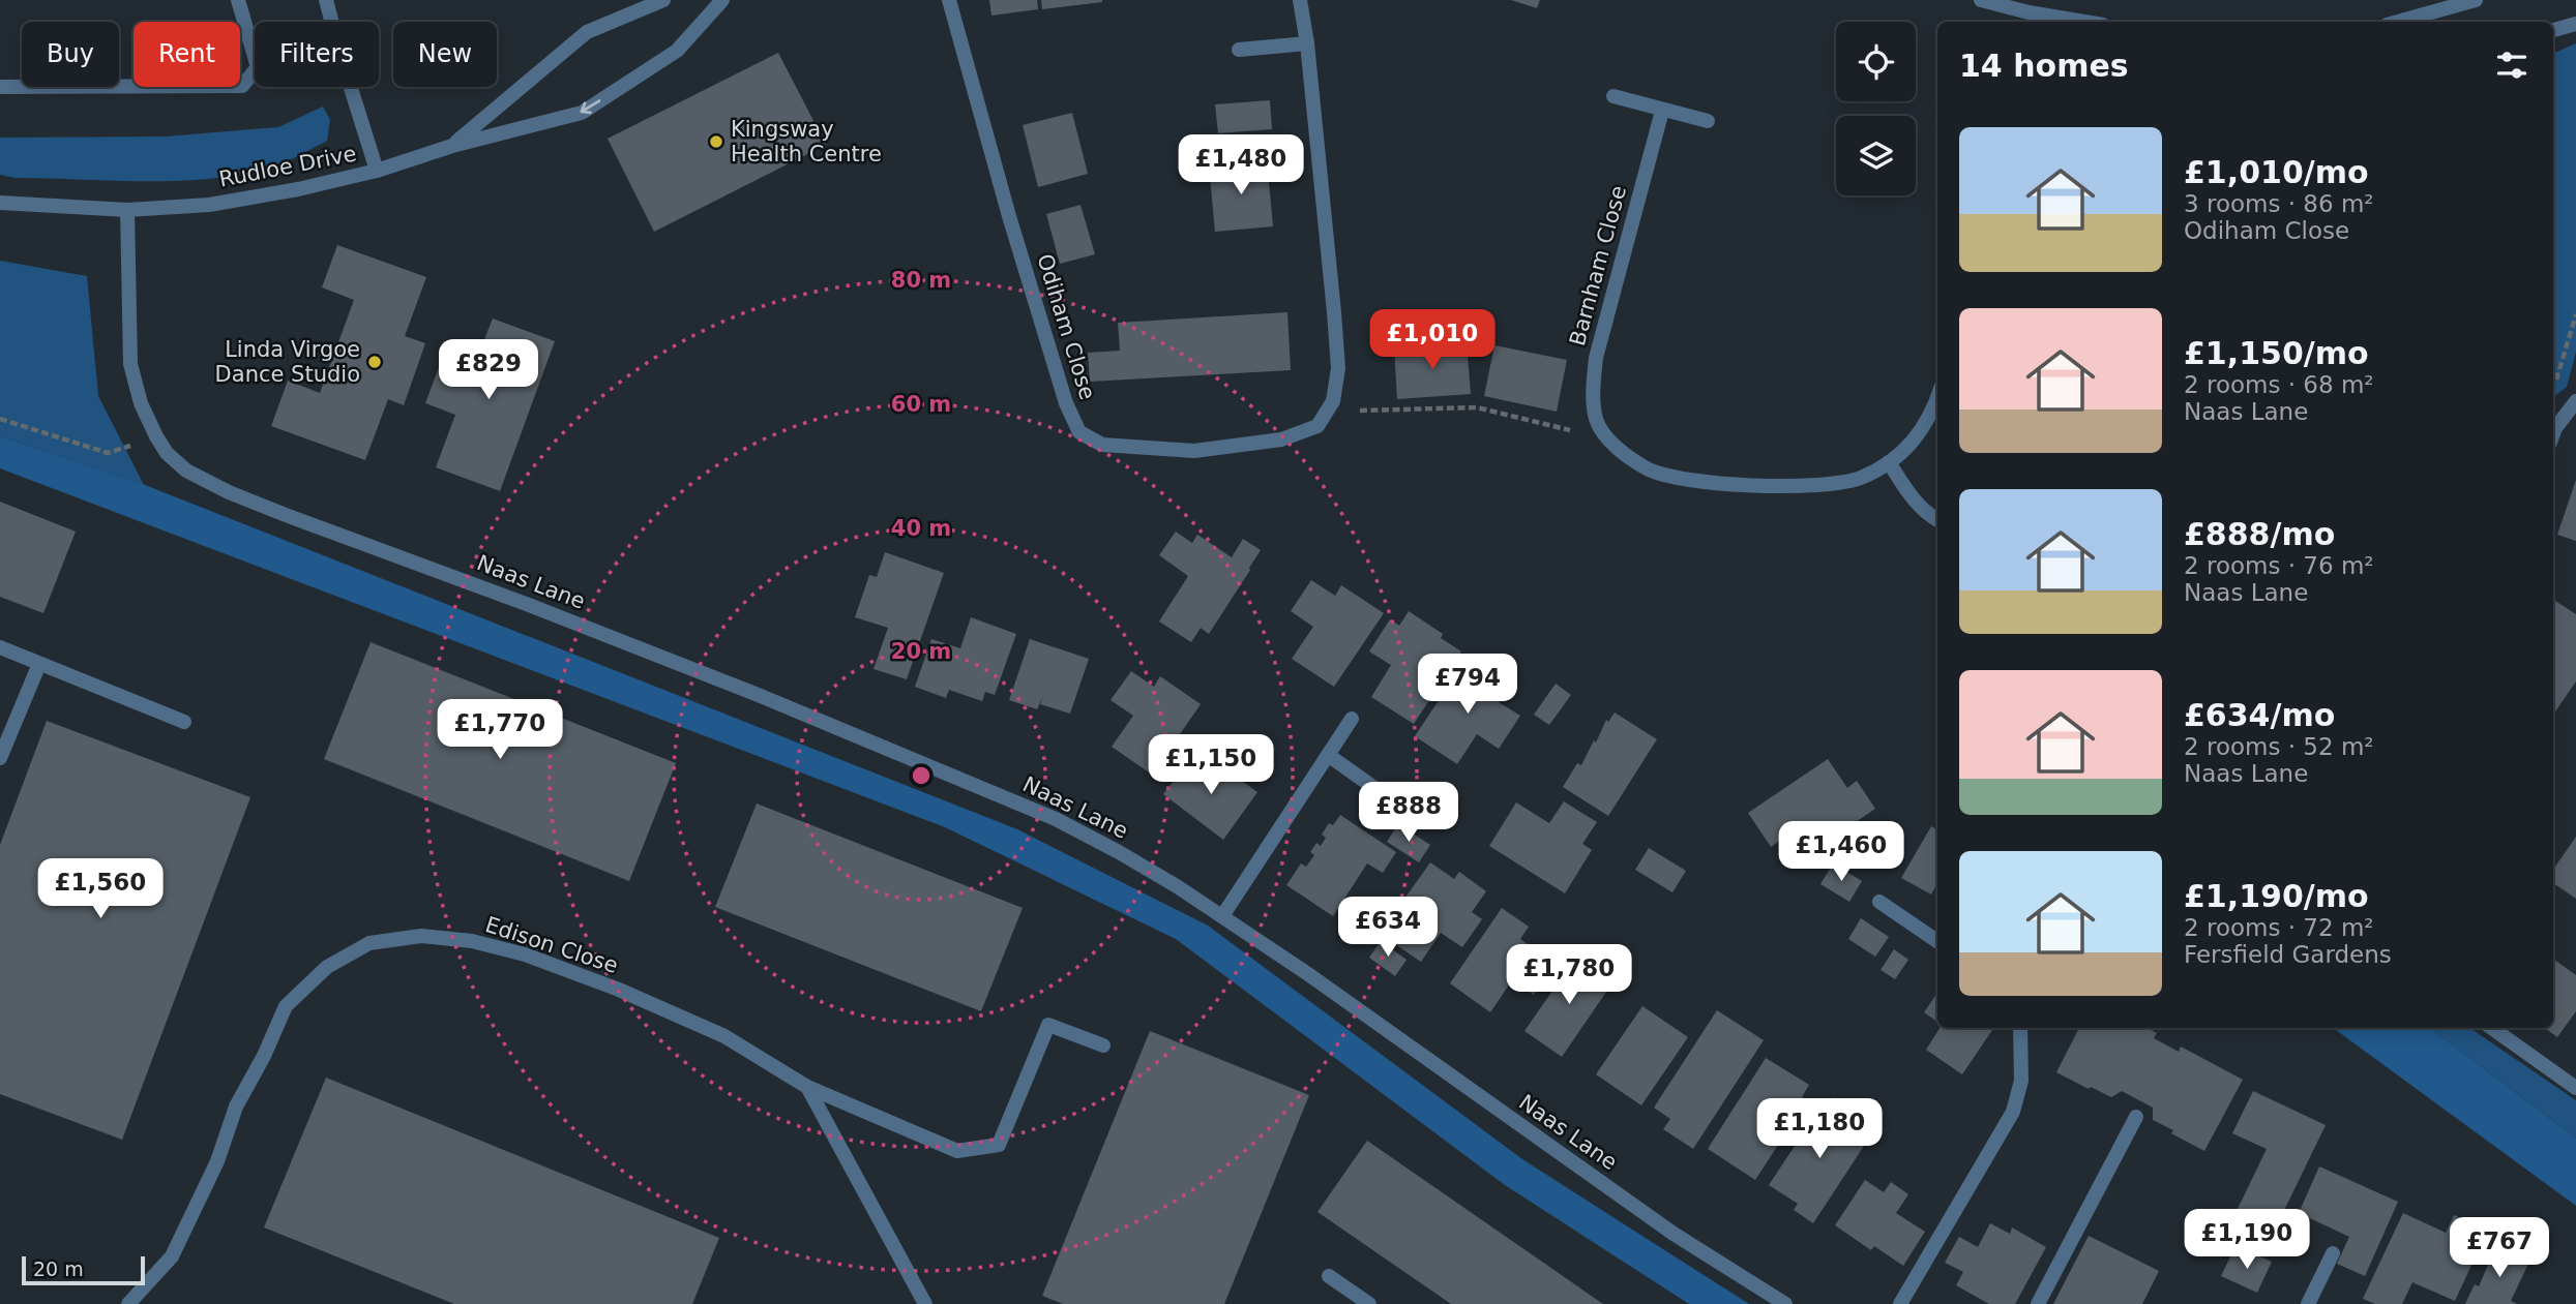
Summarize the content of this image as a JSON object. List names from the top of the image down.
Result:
{
  "streets": {
    "street": [
      "Rudloe Drive",
      "Barnham Close",
      "Odiham Close",
      "Naas Lane",
      "Edison Close"
    ]
  },
  "crossings": [
    ["Rudloe Drive", "Naas Lane"]
  ],
  "places": ["Kingsway Health Centre", "Linda Virgoe Dance Studio"],
  "scale_bar": "20 m",
  "page": {
    "chip": [
      "Buy",
      "Rent",
      "Filters",
      "New"
    ],
    "heading": "14 homes",
    "list": [
      {
        "name": "£1,010/mo",
        "note": "3 rooms · 86 m² · Odiham Close"
      },
      {
        "name": "£1,150/mo",
        "note": "2 rooms · 68 m² · Naas Lane"
      },
      {
        "name": "£888/mo",
        "note": "2 rooms · 76 m² · Naas Lane"
      },
      {
        "name": "£634/mo",
        "note": "2 rooms · 52 m² · Naas Lane"
      },
      {
        "name": "£1,190/mo",
        "note": "2 rooms · 72 m² · Fersfield Gardens"
      }
    ],
    "price": [
      "£1,480",
      "£1,010",
      "£829",
      "£794",
      "£1,770",
      "£1,150",
      "£888",
      "£1,460",
      "£1,560",
      "£634",
      "£1,780",
      "£1,180",
      "£1,190",
      "£767"
    ],
    "scale": "20 m"
  },
  "rings": [
    "80 m",
    "60 m",
    "40 m",
    "20 m"
  ]
}
